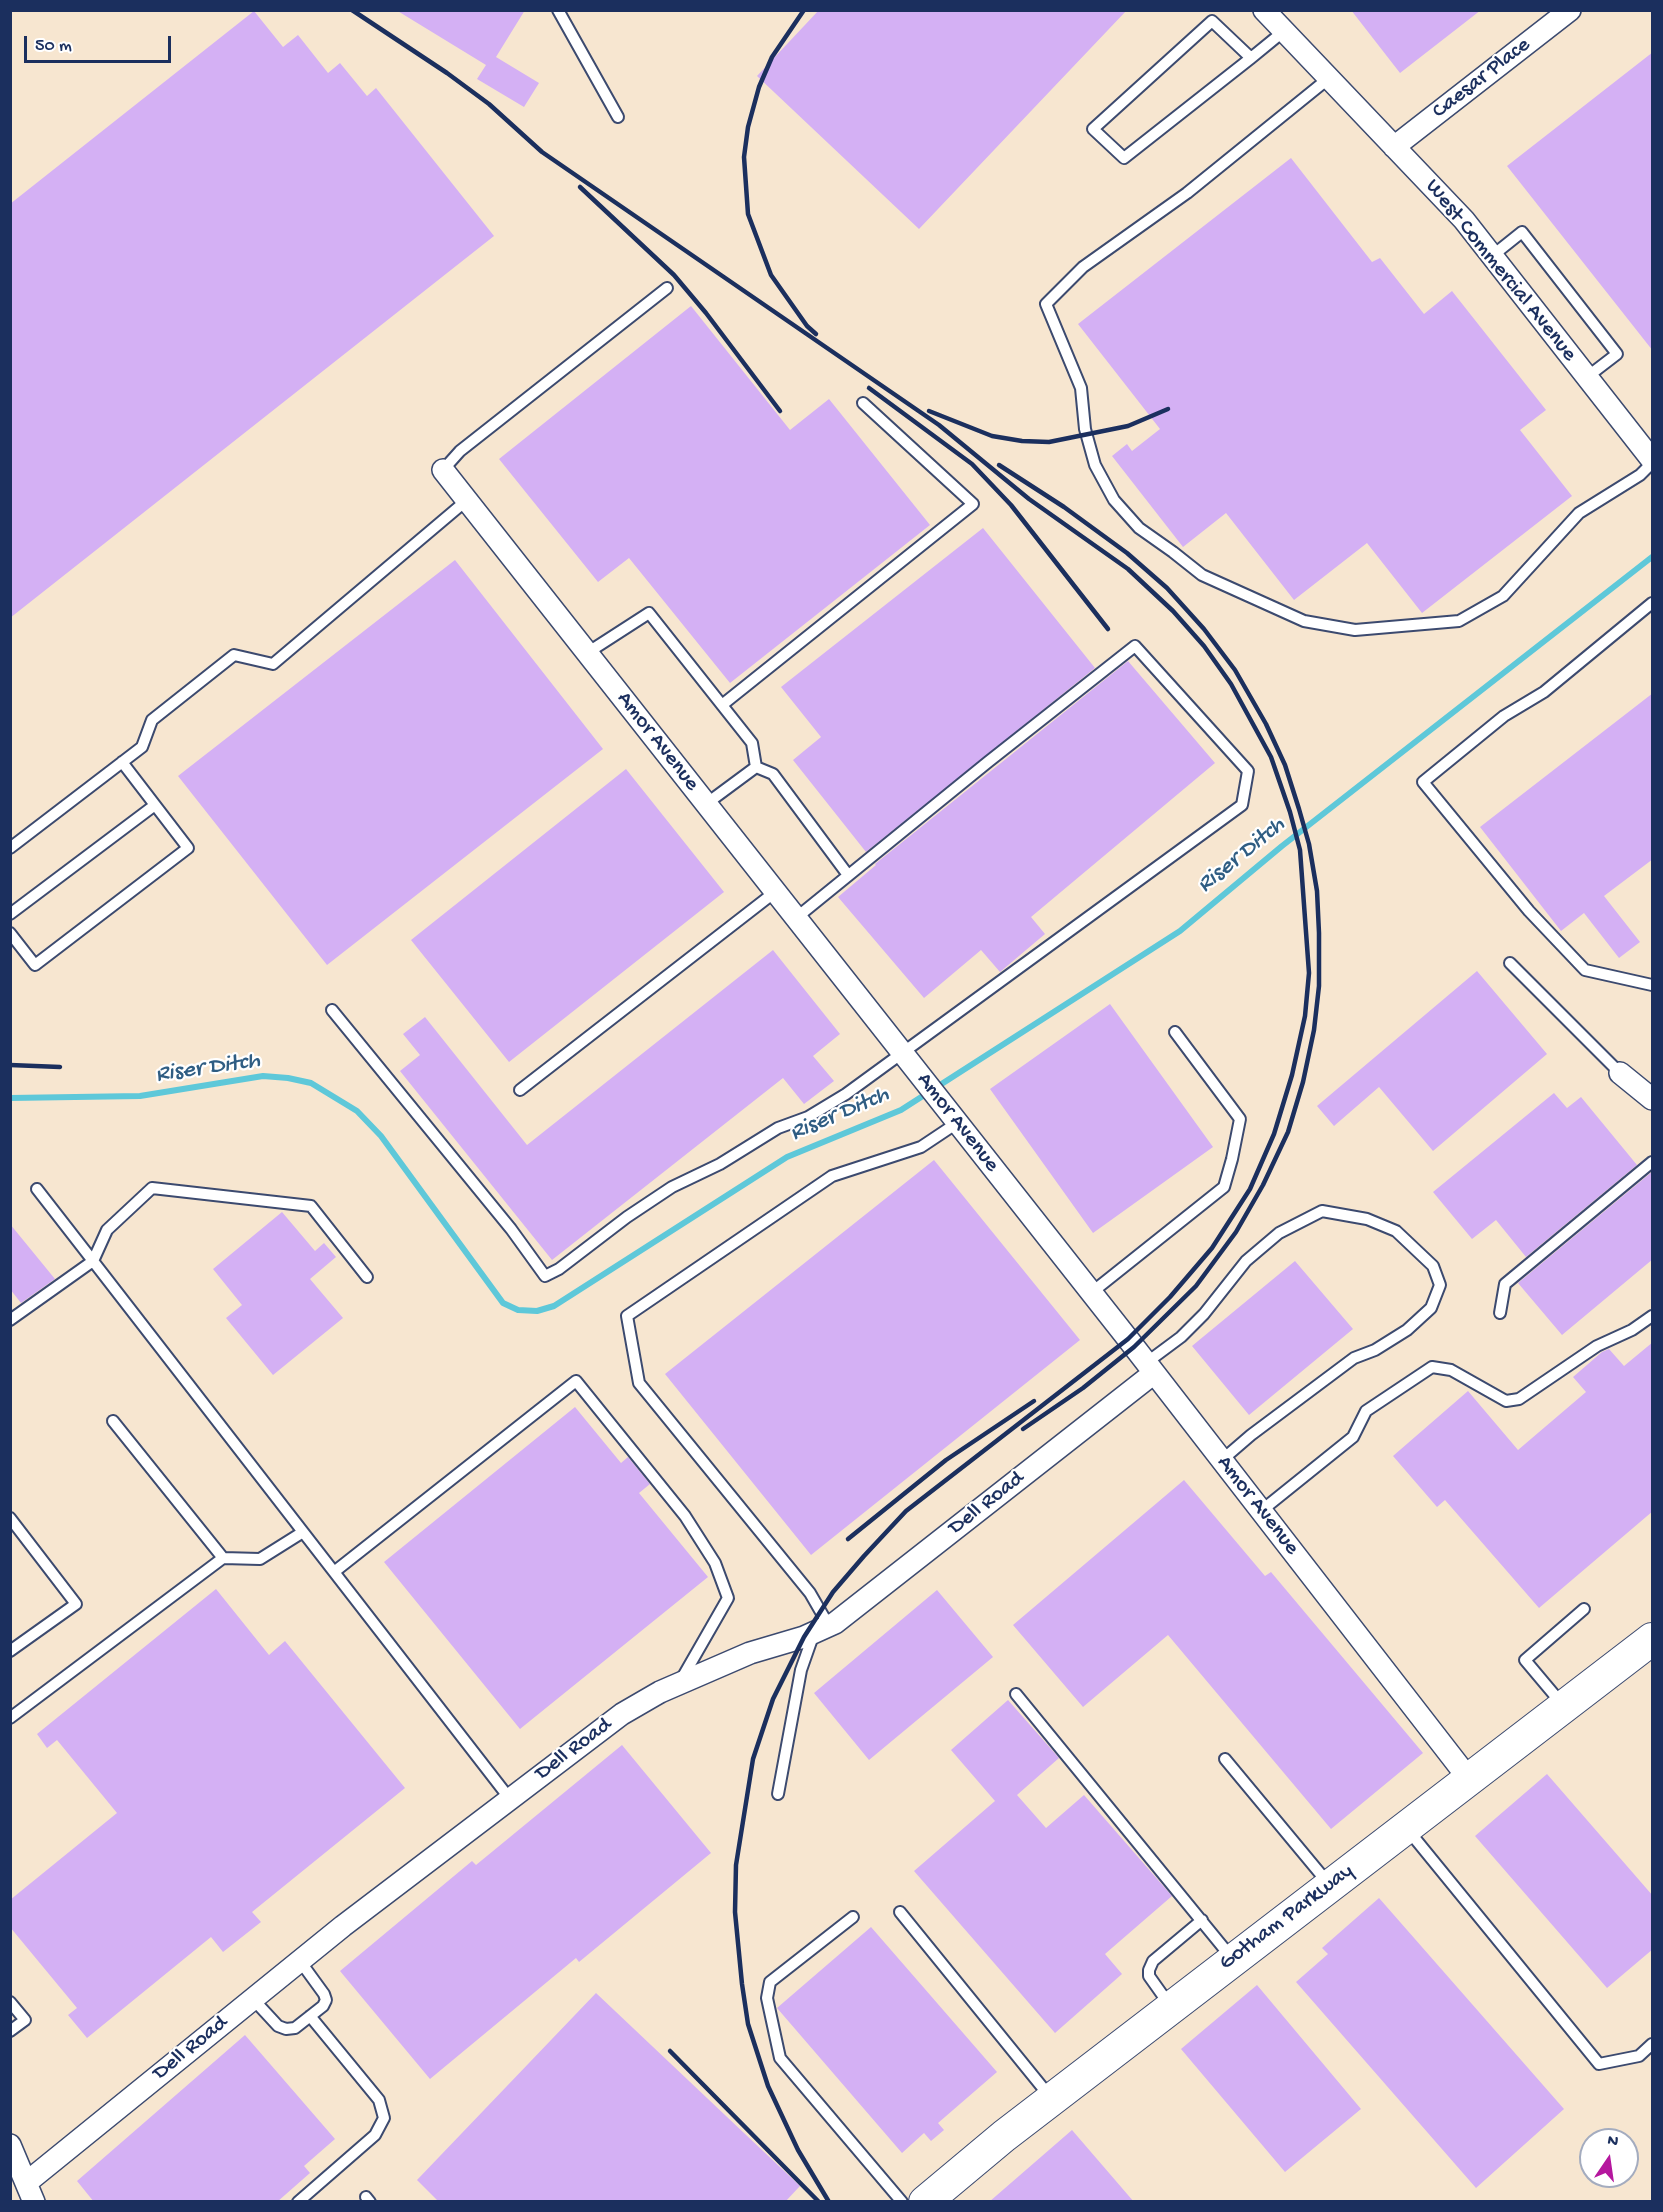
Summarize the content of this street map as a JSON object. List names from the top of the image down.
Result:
{
  "streets": {
    "street": [
      "Caesar Place",
      "West Commercial Avenue",
      "Amor Avenue",
      "Dell Road",
      "Gotham Parkway"
    ]
  },
  "crossings": [
    ["Caesar Place", "West Commercial Avenue"],
    ["Amor Avenue", "Dell Road"],
    ["Amor Avenue", "Gotham Parkway"]
  ],
  "water": ["Riser Ditch"],
  "scale_bar": "50 m",
  "north": "top"
}
